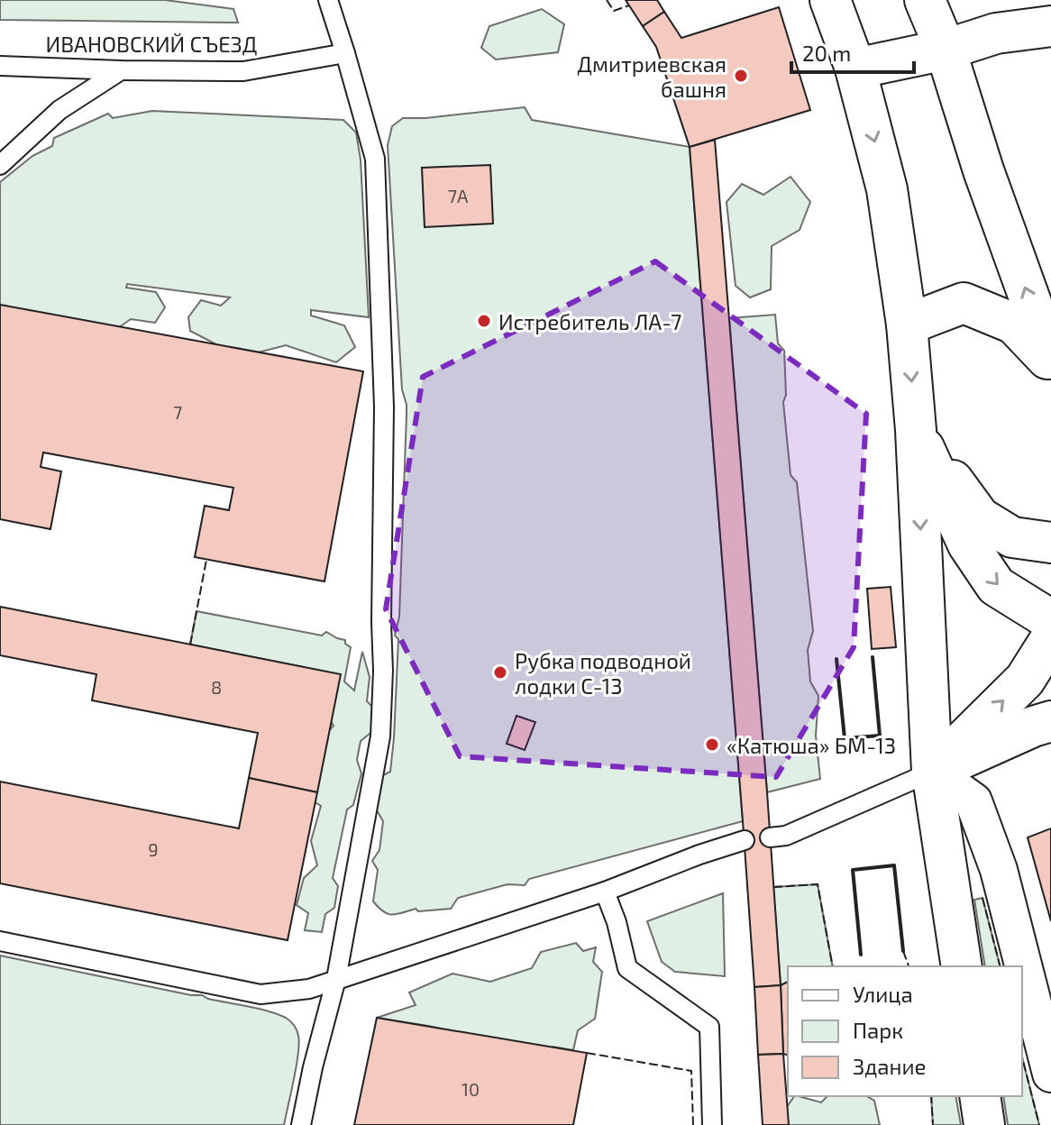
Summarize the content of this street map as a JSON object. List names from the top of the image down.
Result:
{
  "streets": {
    "lane": ["ИВАНОВСКИЙ СЪЕЗД"]
  },
  "places": [
    "Дмитриевская башня",
    "Истребитель ЛА-7",
    "Рубка подводной лодки С-13",
    "«Катюша» БМ-13"
  ],
  "house_numbers": [
    "7А",
    "7",
    "8",
    "9",
    "10"
  ],
  "legend": ["Улица", "Парк", "Здание"],
  "scale_bar": "20 m"
}
